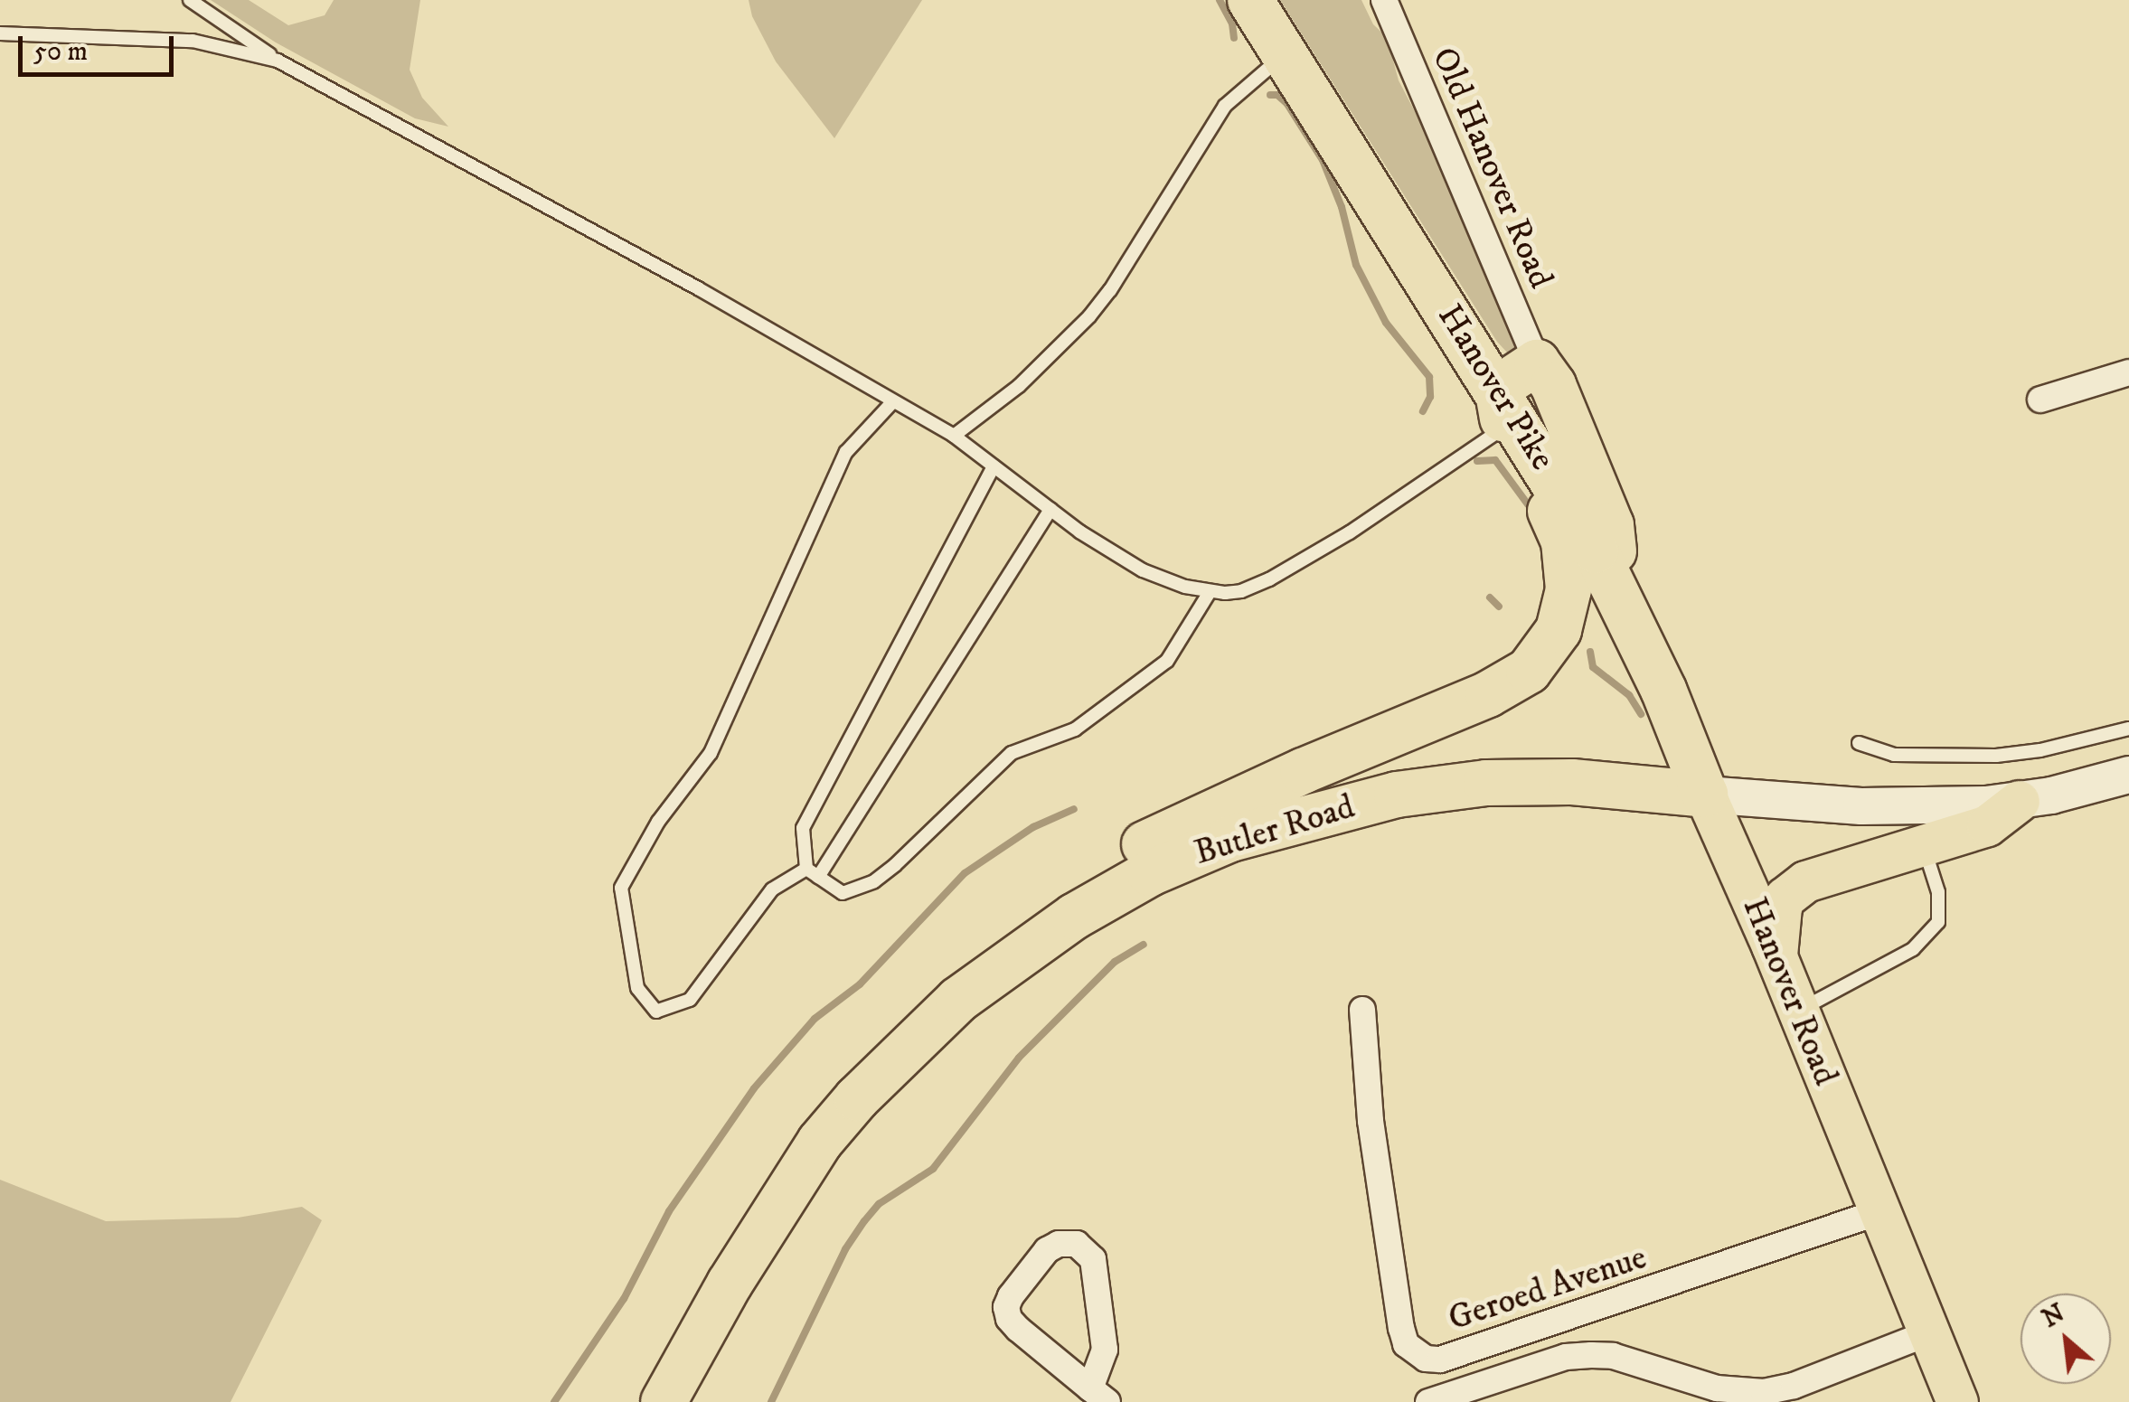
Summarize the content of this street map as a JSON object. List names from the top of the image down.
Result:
{
  "streets": {
    "highway": ["Hanover Pike", "Butler Road"],
    "main road": ["Hanover Road"],
    "street": ["Old Hanover Road", "Geroed Avenue"]
  },
  "crossings": [
    ["Hanover Pike", "Butler Road"],
    ["Hanover Pike", "Hanover Road"],
    ["Butler Road", "Hanover Road"],
    ["Hanover Road", "Geroed Avenue"]
  ],
  "scale_bar": "50 m",
  "north": "top left"
}
